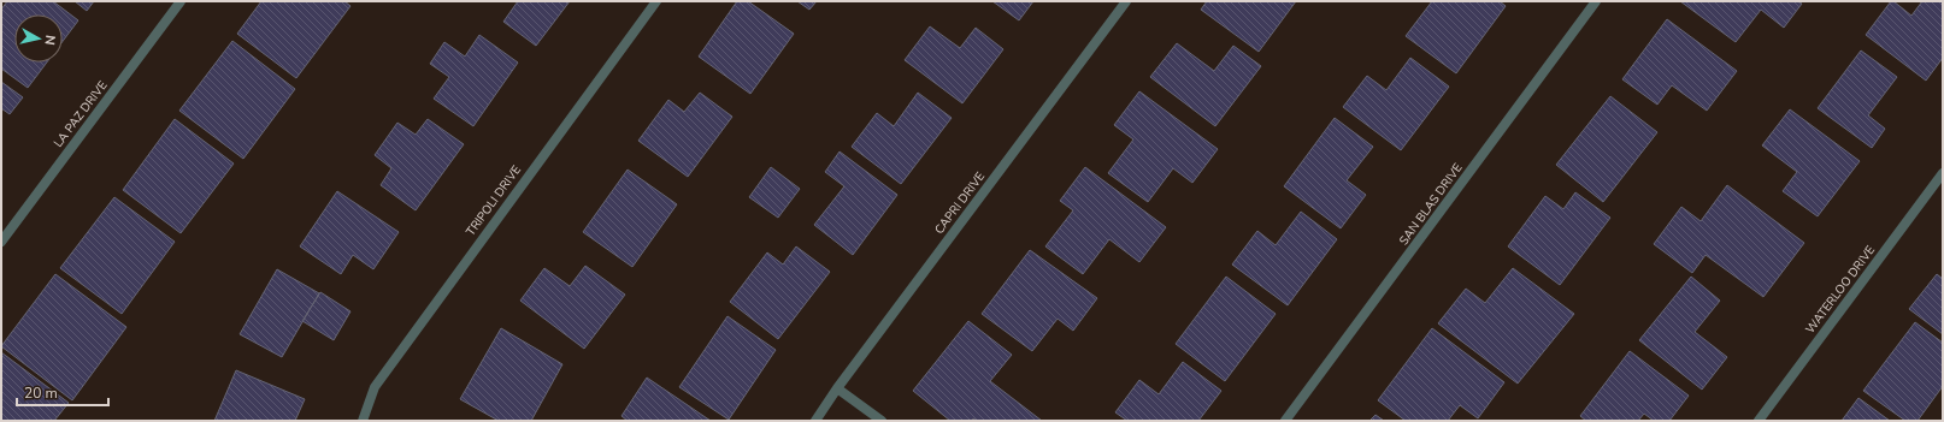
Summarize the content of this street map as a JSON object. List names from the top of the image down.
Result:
{
  "streets": {
    "street": [
      "LA PAZ DRIVE",
      "TRIPOLI DRIVE",
      "CAPRI DRIVE",
      "SAN BLAS DRIVE",
      "WATERLOO DRIVE"
    ]
  },
  "scale_bar": "20 m",
  "north": "right"
}
